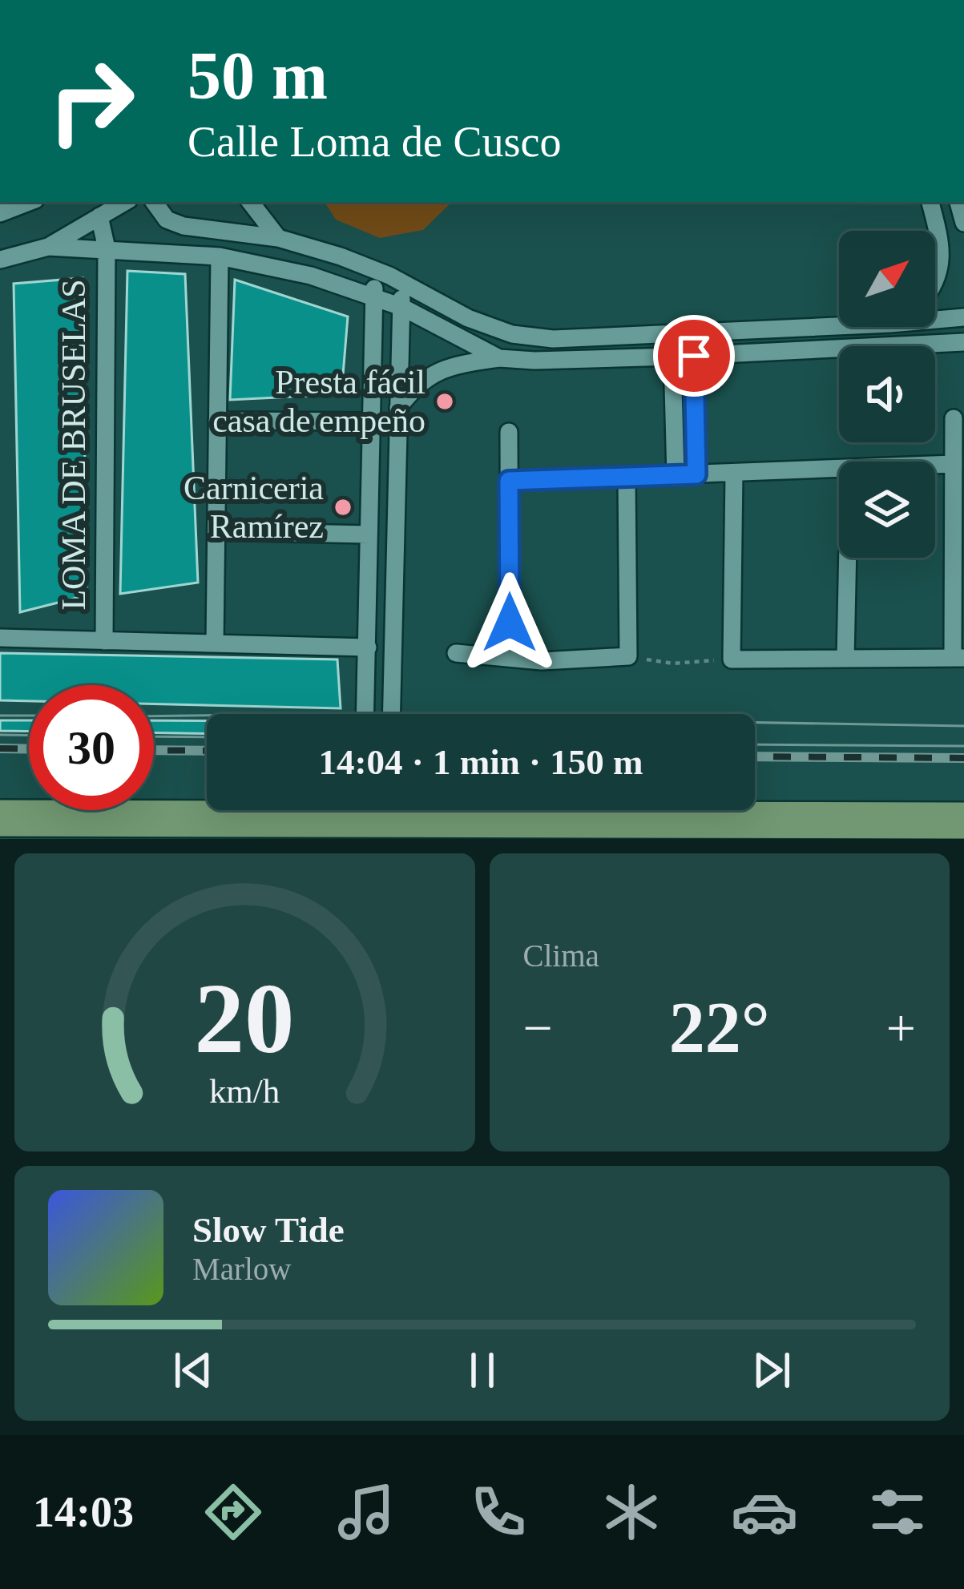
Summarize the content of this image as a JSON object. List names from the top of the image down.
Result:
{
  "streets": {
    "street": ["LOMA DE BRUSELAS"]
  },
  "places": ["Presta fácil casa de empeño", "Carniceria Ramírez"],
  "north": "top right",
  "page": {
    "turn": ["50 m", "Calle Loma de Cusco"],
    "limit": "30",
    "trip": "14:04 · 1 min · 150 m",
    "tile": "Clima",
    "heat": ["−", "22°", "+"],
    "song": ["Slow Tide", "Marlow"],
    "tabs": "14:03",
    "gauge": ["20", "km/h"]
  }
}
